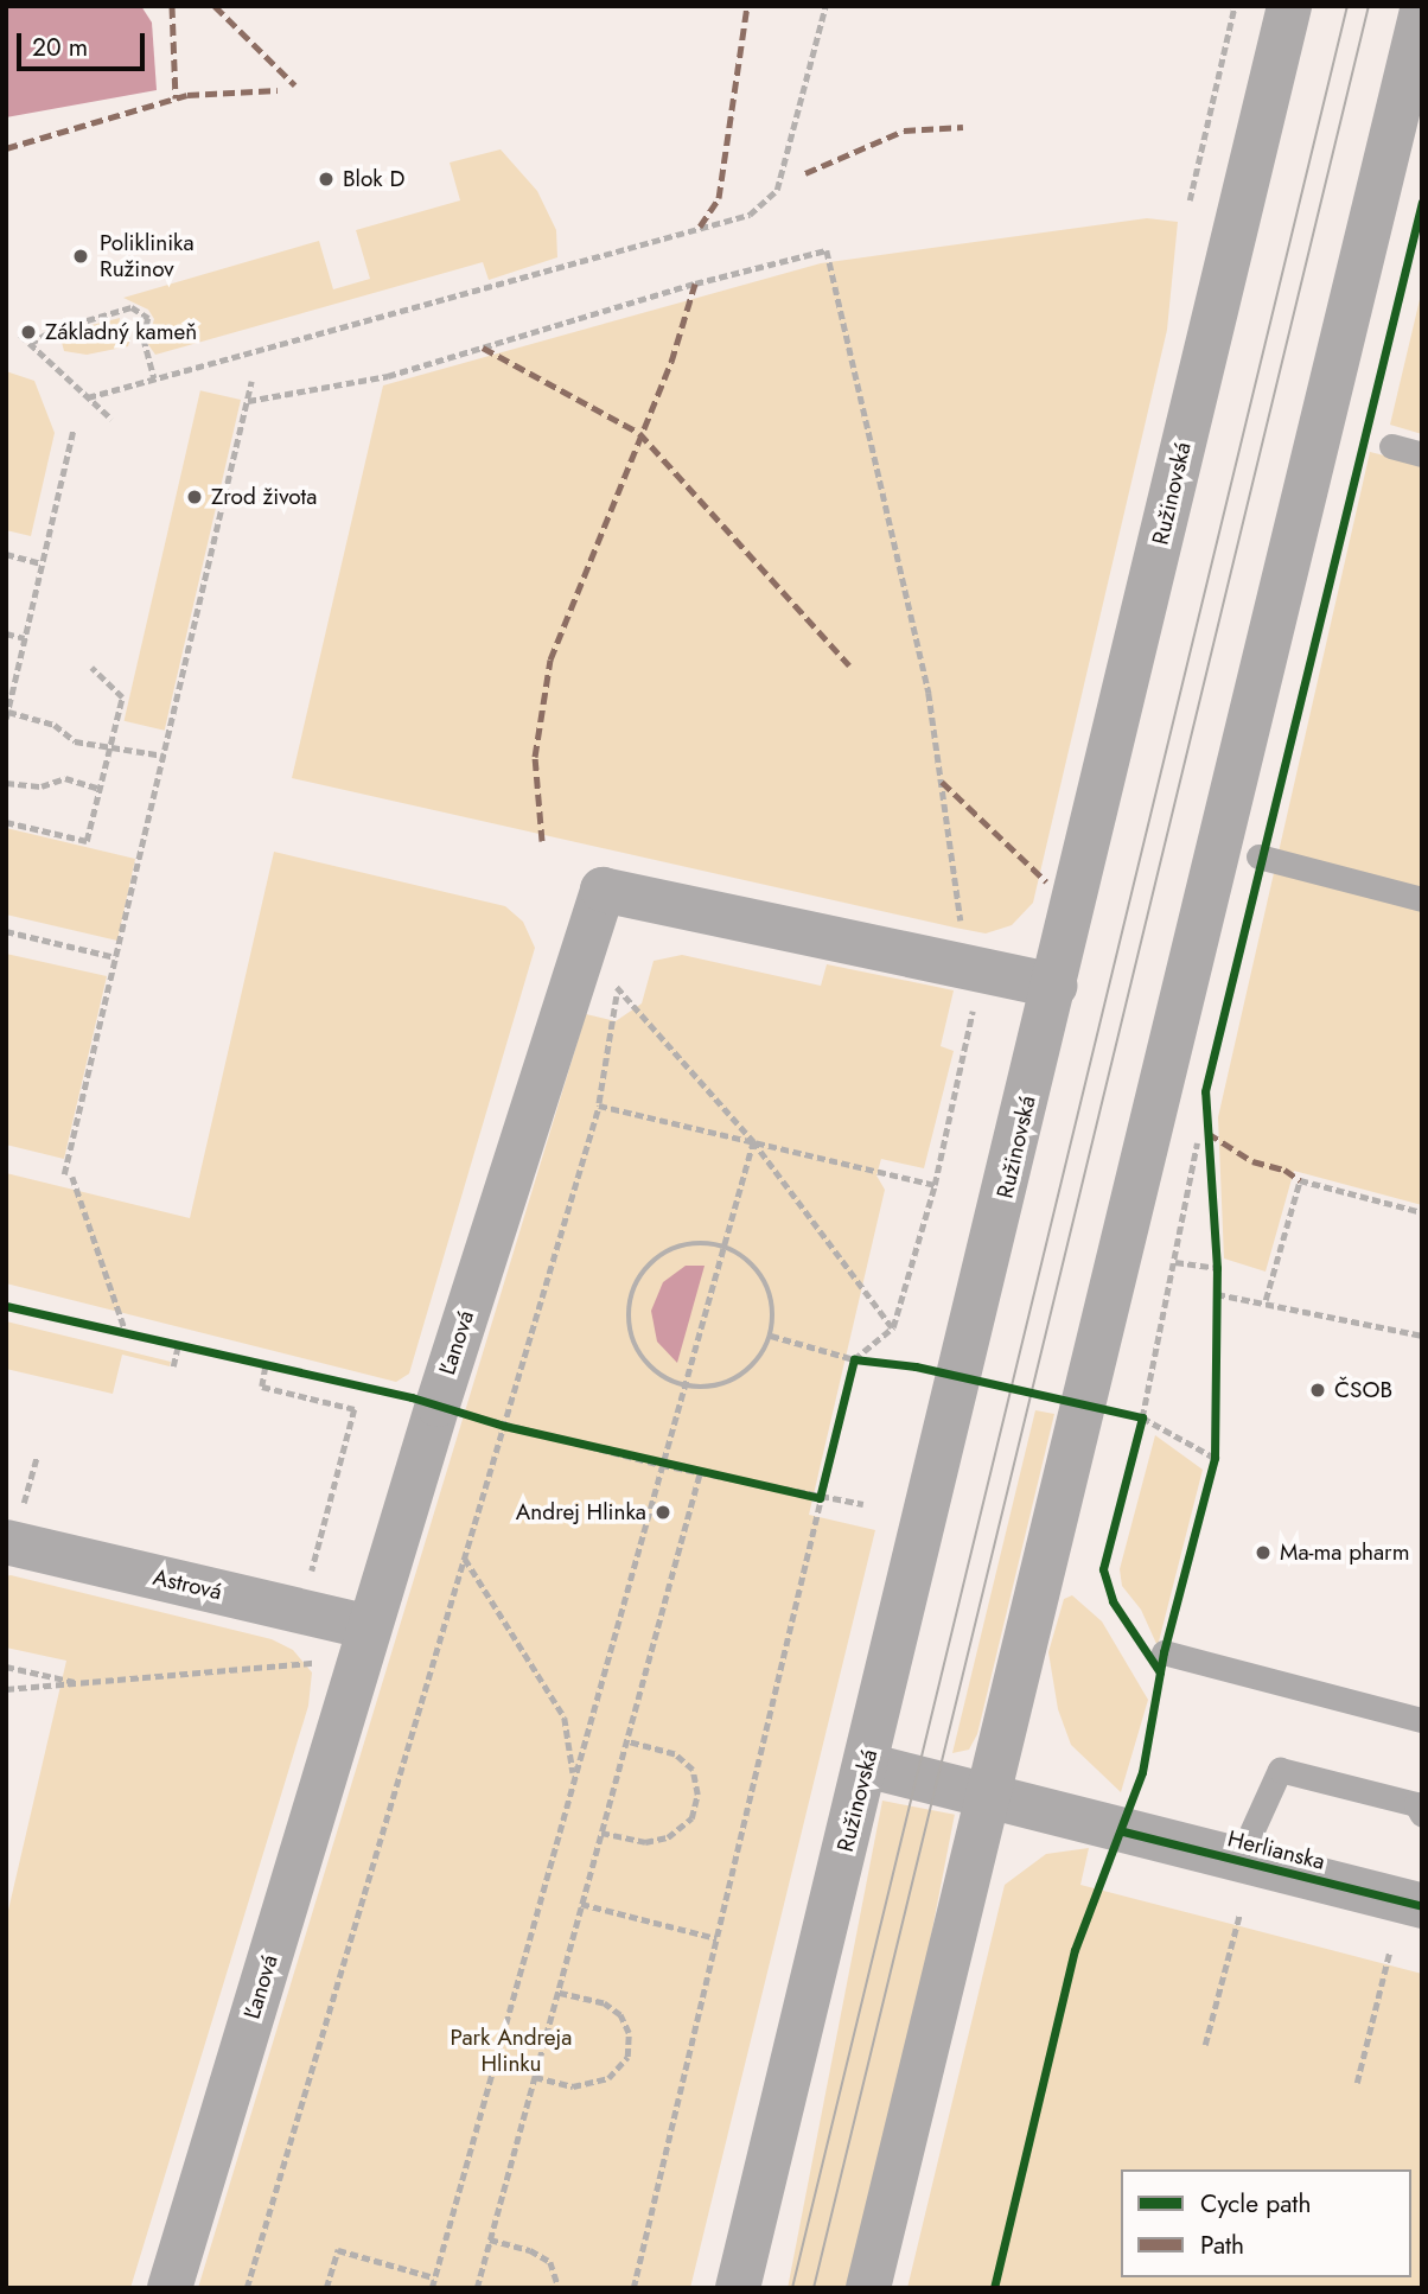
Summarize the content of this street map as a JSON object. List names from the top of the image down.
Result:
{
  "streets": {
    "street": [
      "Ružinovská",
      "Ľanová",
      "Astrová",
      "Herlianska"
    ]
  },
  "crossings": [
    ["Ružinovská", "Ľanová"],
    ["Ružinovská", "Herlianska"],
    ["Ľanová", "Astrová"]
  ],
  "parks": ["Park Andreja Hlinku"],
  "places": [
    "Blok D",
    "Poliklinika Ružinov",
    "Základný kameň",
    "Zrod života",
    "ČSOB",
    "Andrej Hlinka",
    "Ma-ma pharm"
  ],
  "legend": ["Cycle path", "Path"],
  "scale_bar": "20 m"
}
